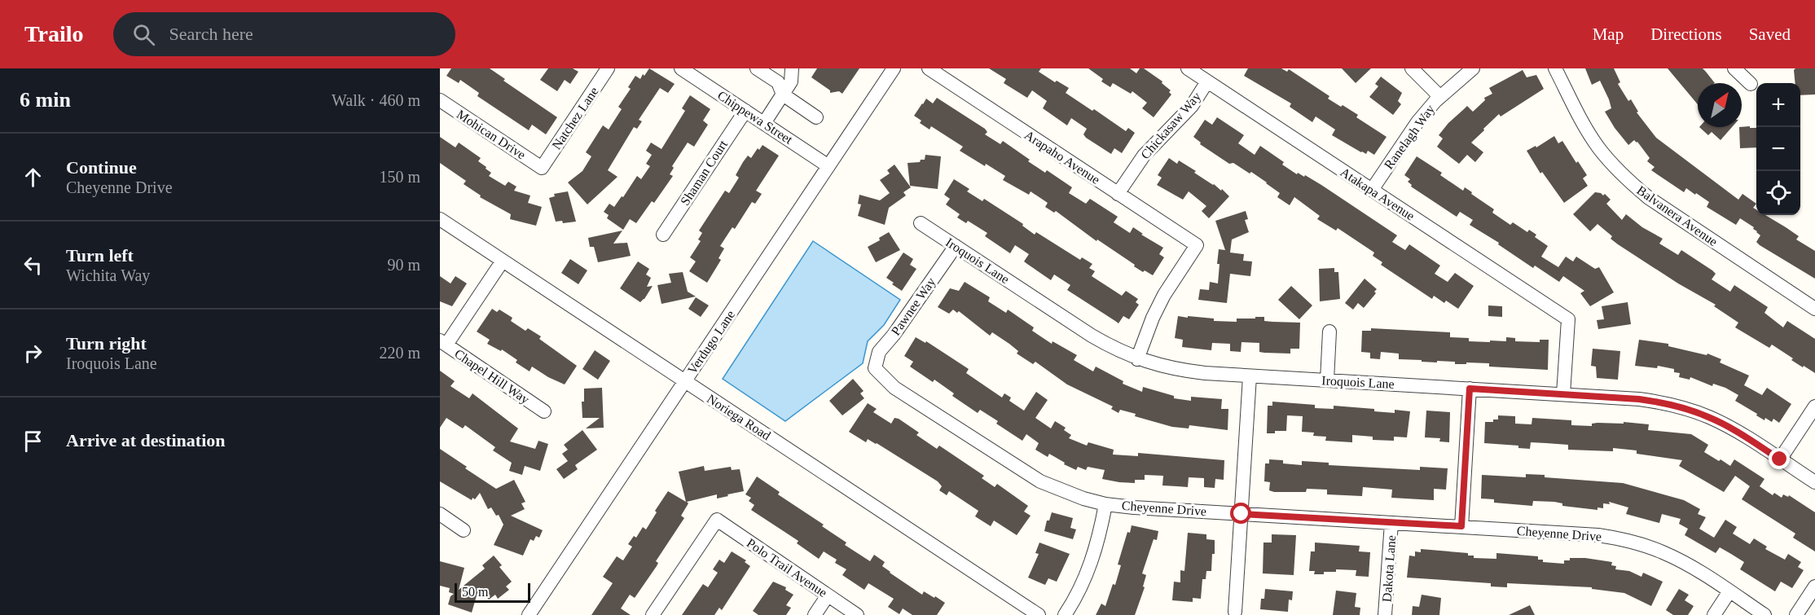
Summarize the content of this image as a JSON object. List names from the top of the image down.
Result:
{
  "streets": {
    "street": [
      "Chippewa Street",
      "Natchez Lane",
      "Chickasaw Way",
      "Mohican Drive",
      "Ranelagh Way",
      "Arapaho Avenue",
      "Shaman Court",
      "Atakapa Avenue",
      "Balvanera Avenue",
      "Iroquois Lane",
      "Pawnee Way",
      "Verdugo Lane",
      "Chapel Hill Way",
      "Noriega Road",
      "Cheyenne Drive",
      "Polo Trail Avenue",
      "Dakota Lane"
    ]
  },
  "crossings": [
    ["Chippewa Street", "Shaman Court"],
    ["Chippewa Street", "Verdugo Lane"],
    ["Natchez Lane", "Mohican Drive"],
    ["Chickasaw Way", "Arapaho Avenue"],
    ["Chickasaw Way", "Atakapa Avenue"],
    ["Ranelagh Way", "Atakapa Avenue"],
    ["Arapaho Avenue", "Iroquois Lane"],
    ["Atakapa Avenue", "Iroquois Lane"],
    ["Iroquois Lane", "Pawnee Way"],
    ["Pawnee Way", "Cheyenne Drive"],
    ["Verdugo Lane", "Noriega Road"],
    ["Cheyenne Drive", "Dakota Lane"]
  ],
  "scale_bar": "50 m",
  "north": "top right",
  "page": {
    "header": "Trailo",
    "search": "Search here",
    "nav": ["Map", "Directions", "Saved"],
    "heading": ["6 min", "Walk · 460 m"],
    "map_buttons": ["+", "−"],
    "list": [
      ["Continue", "Cheyenne Drive", "150 m"],
      ["Turn left", "Wichita Way", "90 m"],
      ["Turn right", "Iroquois Lane", "220 m"],
      "Arrive at destination"
    ],
    "scale": "50 m"
  }
}
